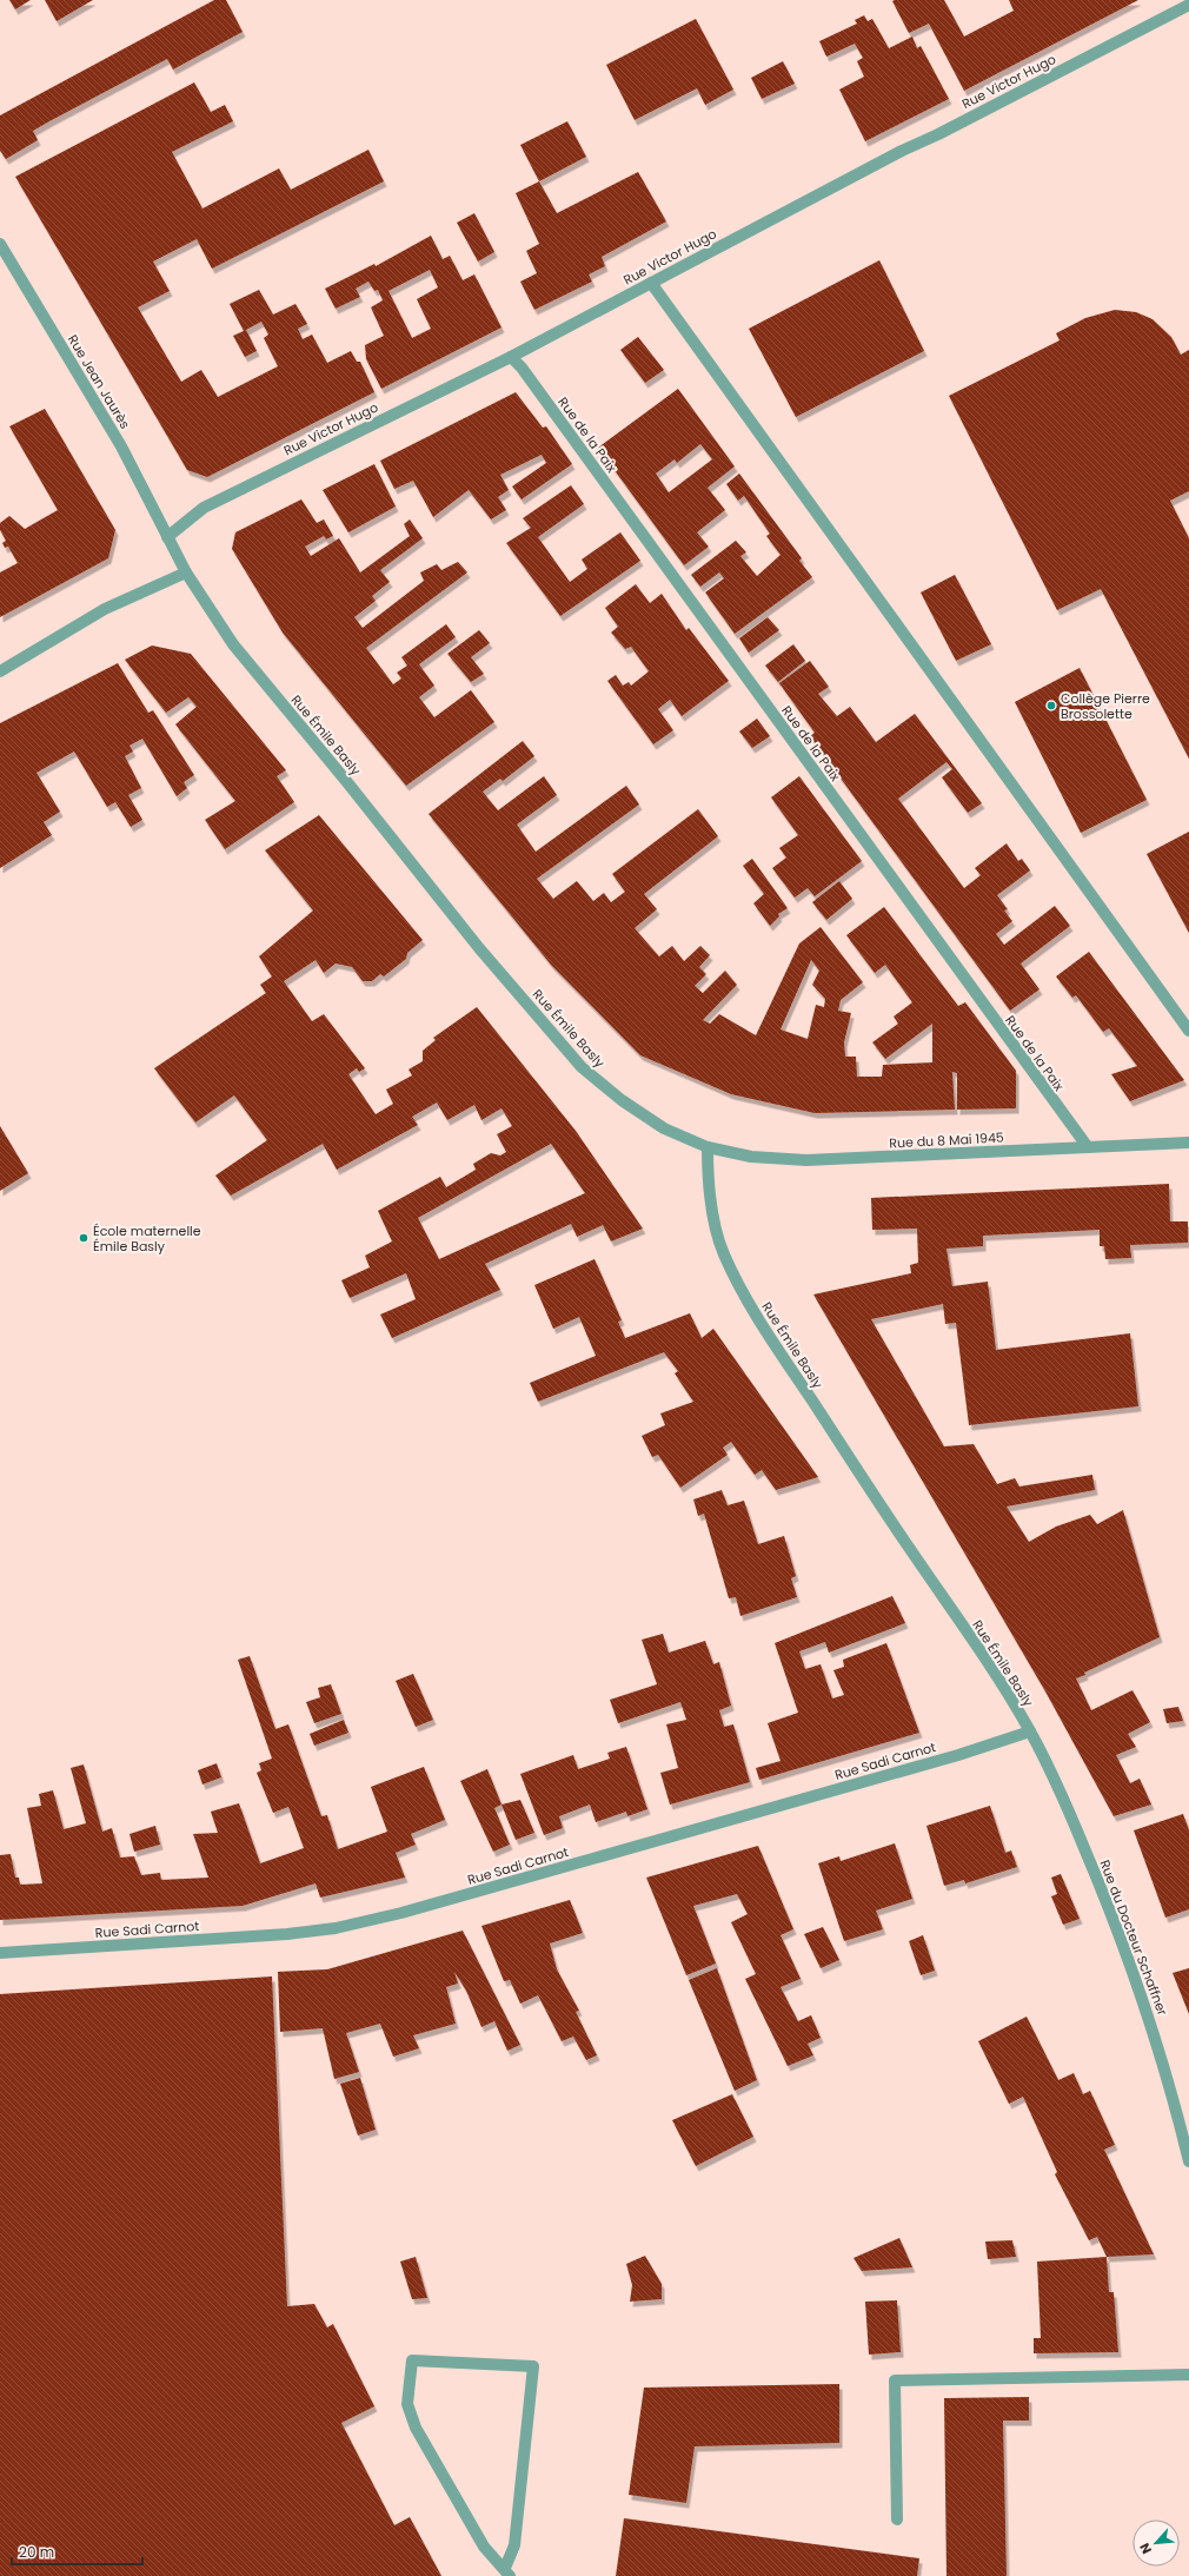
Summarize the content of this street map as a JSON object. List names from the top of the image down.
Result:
{
  "streets": {
    "street": [
      "Rue Victor Hugo",
      "Rue Jean Jaurès",
      "Rue de la Paix",
      "Rue Émile Basly",
      "Rue du 8 Mai 1945",
      "Rue Sadi Carnot",
      "Rue du Docteur Schaffner"
    ]
  },
  "crossings": [
    ["Rue Victor Hugo", "Rue Jean Jaurès"],
    ["Rue Victor Hugo", "Rue de la Paix"],
    ["Rue Victor Hugo", "Rue Émile Basly"],
    ["Rue Jean Jaurès", "Rue Émile Basly"],
    ["Rue de la Paix", "Rue du 8 Mai 1945"],
    ["Rue Émile Basly", "Rue du 8 Mai 1945"],
    ["Rue Émile Basly", "Rue Sadi Carnot"],
    ["Rue Émile Basly", "Rue du Docteur Schaffner"],
    ["Rue Sadi Carnot", "Rue du Docteur Schaffner"]
  ],
  "places": ["Collège Pierre Brossolette", "École maternelle Émile Basly"],
  "scale_bar": "20 m",
  "north": "bottom left"
}
